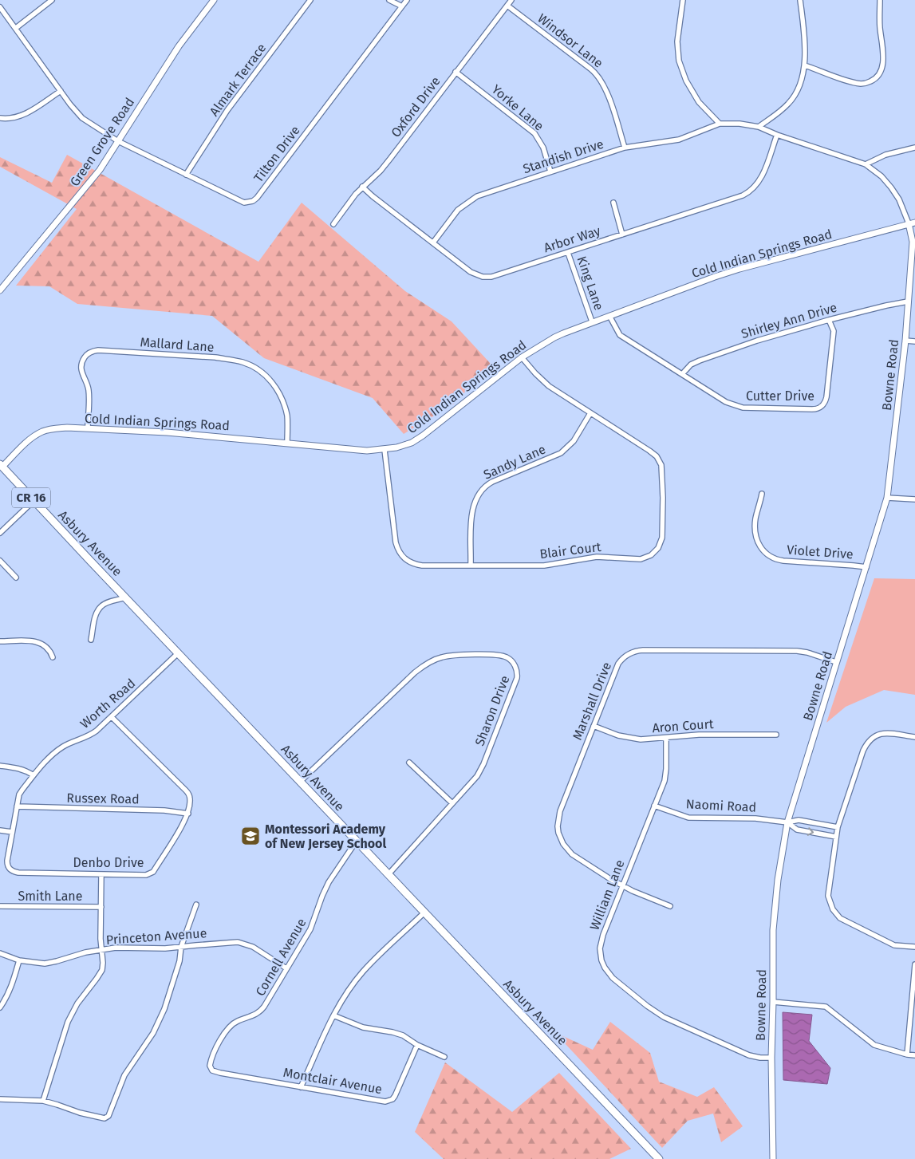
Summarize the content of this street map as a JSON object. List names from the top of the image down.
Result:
{
  "streets": {
    "main road": ["CR 16", "Asbury Avenue"],
    "street": [
      "Windsor Lane",
      "Almark Terrace",
      "Oxford Drive",
      "Yorke Lane",
      "Green Grove Road",
      "Tilton Drive",
      "Standish Drive",
      "Arbor Way",
      "Cold Indian Springs Road",
      "King Lane",
      "Shirley Ann Drive",
      "Mallard Lane",
      "Bowne Road",
      "Cutter Drive",
      "Sandy Lane",
      "Blair Court",
      "Violet Drive",
      "Marshall Drive",
      "Worth Road",
      "Sharon Drive",
      "Aron Court",
      "Russex Road",
      "Naomi Road",
      "Denbo Drive",
      "William Lane",
      "Smith Lane",
      "Princeton Avenue",
      "Cornell Avenue",
      "Montclair Avenue"
    ]
  },
  "crossings": [
    ["Windsor Lane", "Oxford Drive"],
    ["Windsor Lane", "Standish Drive"],
    ["Almark Terrace", "Tilton Drive"],
    ["Oxford Drive", "Yorke Lane"],
    ["Oxford Drive", "Arbor Way"],
    ["Yorke Lane", "Standish Drive"],
    ["Green Grove Road", "Tilton Drive"],
    ["Standish Drive", "Arbor Way"],
    ["Arbor Way", "King Lane"],
    ["Cold Indian Springs Road", "King Lane"],
    ["Cold Indian Springs Road", "Mallard Lane"],
    ["Cold Indian Springs Road", "Bowne Road"],
    ["Cold Indian Springs Road", "Cutter Drive"],
    ["Cold Indian Springs Road", "Asbury Avenue"],
    ["Cold Indian Springs Road", "Blair Court"],
    ["Shirley Ann Drive", "Bowne Road"],
    ["Shirley Ann Drive", "Cutter Drive"],
    ["Bowne Road", "Violet Drive"],
    ["Bowne Road", "Marshall Drive"],
    ["Bowne Road", "Naomi Road"],
    ["Bowne Road", "William Lane"],
    ["Sandy Lane", "Blair Court"],
    ["Asbury Avenue", "Worth Road"],
    ["Asbury Avenue", "Sharon Drive"],
    ["Asbury Avenue", "Cornell Avenue"],
    ["Marshall Drive", "Aron Court"],
    ["Marshall Drive", "William Lane"],
    ["Worth Road", "Russex Road"],
    ["Worth Road", "Denbo Drive"],
    ["Aron Court", "William Lane"],
    ["Russex Road", "Denbo Drive"],
    ["Naomi Road", "William Lane"],
    ["Princeton Avenue", "Cornell Avenue"],
    ["Cornell Avenue", "Montclair Avenue"]
  ],
  "places": {
    "school or university": ["Montessori Academy of New Jersey School"]
  }
}
